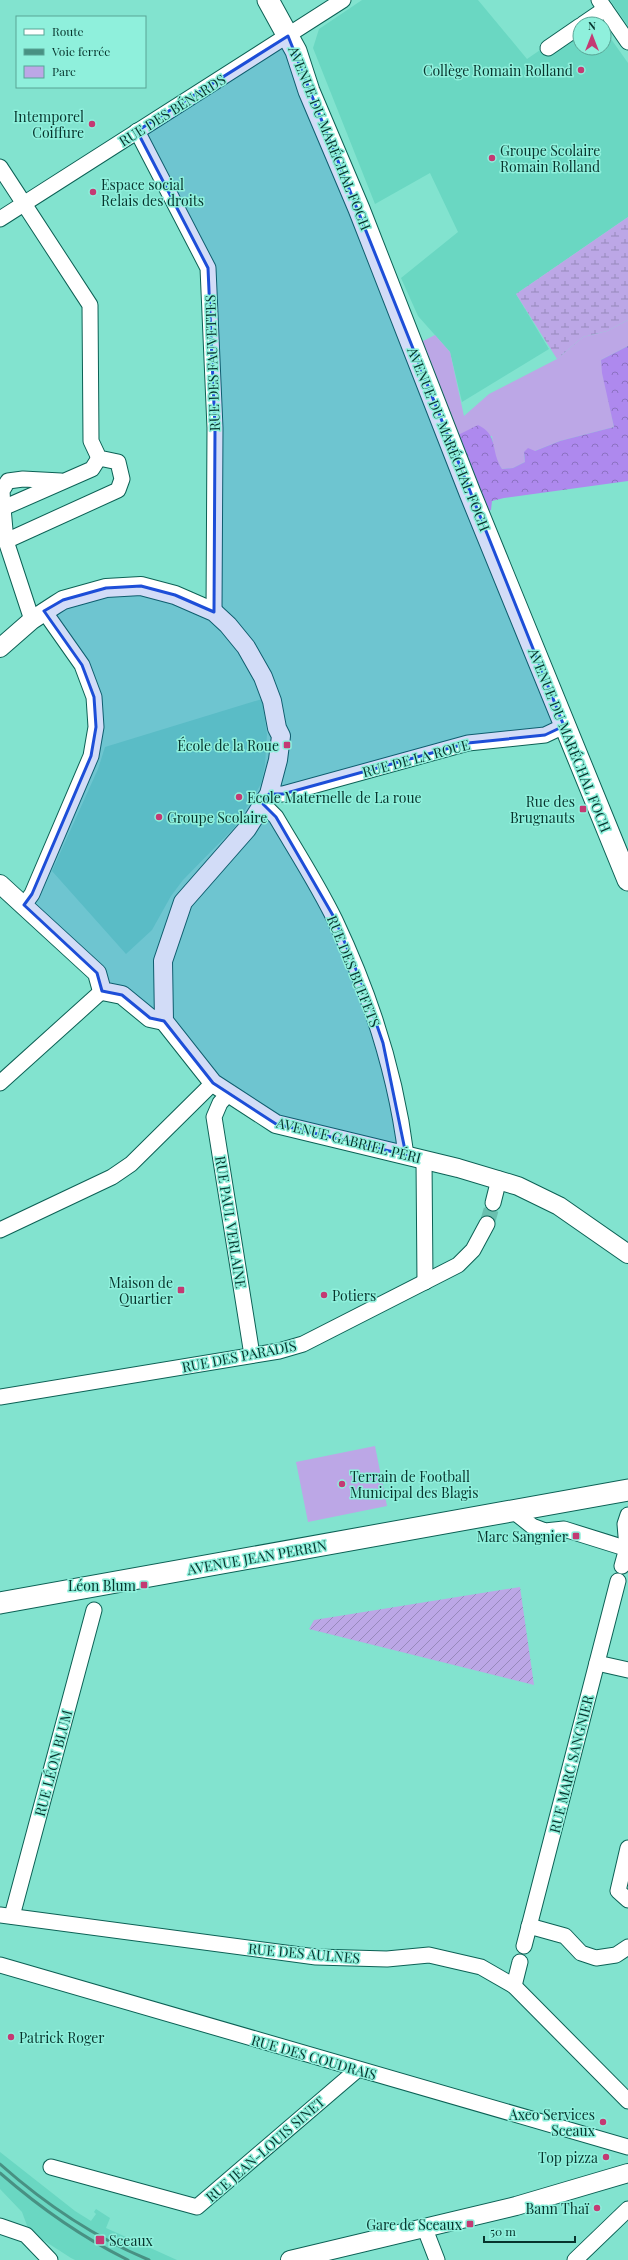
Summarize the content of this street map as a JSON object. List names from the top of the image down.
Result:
{
  "streets": {
    "main road": ["AVENUE DU MARÉCHAL FOCH", "AVENUE JEAN PERRIN"],
    "street": [
      "RUE DES BÉNARDS",
      "RUE DES FAUVETTES",
      "RUE DE LA ROUE",
      "RUE DES BUFFETS",
      "AVENUE GABRIEL PÉRI",
      "RUE PAUL VERLAINE",
      "RUE DES PARADIS",
      "RUE LÉON BLUM",
      "RUE MARC SANGNIER",
      "RUE DES AULNES",
      "RUE DES COUDRAIS",
      "RUE JEAN-LOUIS SINET"
    ]
  },
  "crossings": [
    ["RUE DES BÉNARDS", "AVENUE DU MARÉCHAL FOCH"],
    ["RUE DES BÉNARDS", "RUE DES FAUVETTES"],
    ["AVENUE DU MARÉCHAL FOCH", "RUE DE LA ROUE"],
    ["RUE DE LA ROUE", "RUE DES BUFFETS"],
    ["RUE DES BUFFETS", "AVENUE GABRIEL PÉRI"],
    ["AVENUE GABRIEL PÉRI", "RUE PAUL VERLAINE"],
    ["RUE PAUL VERLAINE", "RUE DES PARADIS"],
    ["RUE LÉON BLUM", "RUE DES AULNES"],
    ["RUE DES COUDRAIS", "RUE JEAN-LOUIS SINET"]
  ],
  "places": {
    "other": [
      "Collège Romain Rolland",
      "Intemporel Coiffure",
      "Groupe Scolaire Romain Rolland",
      "Espace social Relais des droits",
      "Ecole Maternelle de La roue",
      "Groupe Scolaire",
      "Potiers",
      "Terrain de Football Municipal des Blagis",
      "Patrick Roger",
      "Axeo Services Sceaux",
      "Top pizza",
      "Bann Thaï"
    ],
    "transit": [
      "École de la Roue",
      "Rue des Brugnauts",
      "Maison de Quartier",
      "Marc Sangnier",
      "Léon Blum",
      "Gare de Sceaux",
      "Sceaux"
    ]
  },
  "legend": ["Route", "Voie ferrée", "Parc"],
  "scale_bar": "50 m",
  "north": "top"
}
